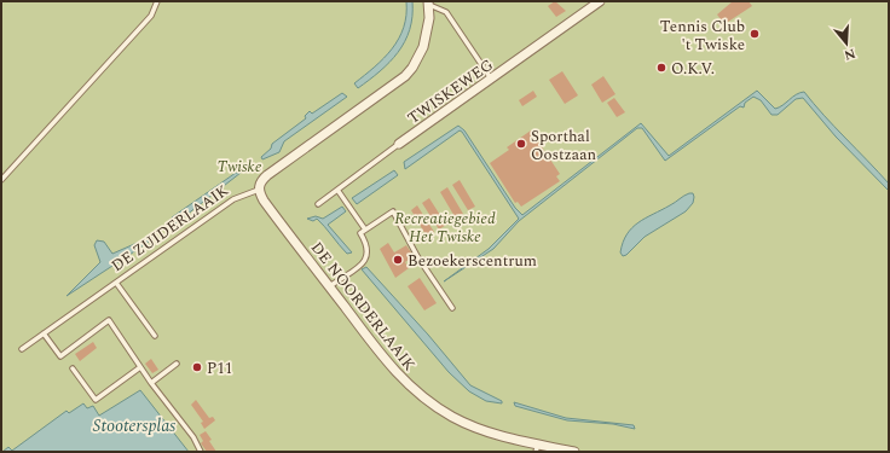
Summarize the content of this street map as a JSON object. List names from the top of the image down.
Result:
{
  "streets": {
    "street": ["TWISKEWEG", "DE NOORDERLAAIK"],
    "lane": ["DE ZUIDERLAAIK"]
  },
  "crossings": [
    ["DE ZUIDERLAAIK", "DE NOORDERLAAIK"]
  ],
  "water": ["Stootersplas"],
  "parks": ["Twiske", "Recreatiegebied Het Twiske"],
  "places": [
    "Tennis Club 't Twiske",
    "O.K.V.",
    "Sporthal Oostzaan",
    "Bezoekerscentrum",
    "P11"
  ],
  "north": "bottom"
}
